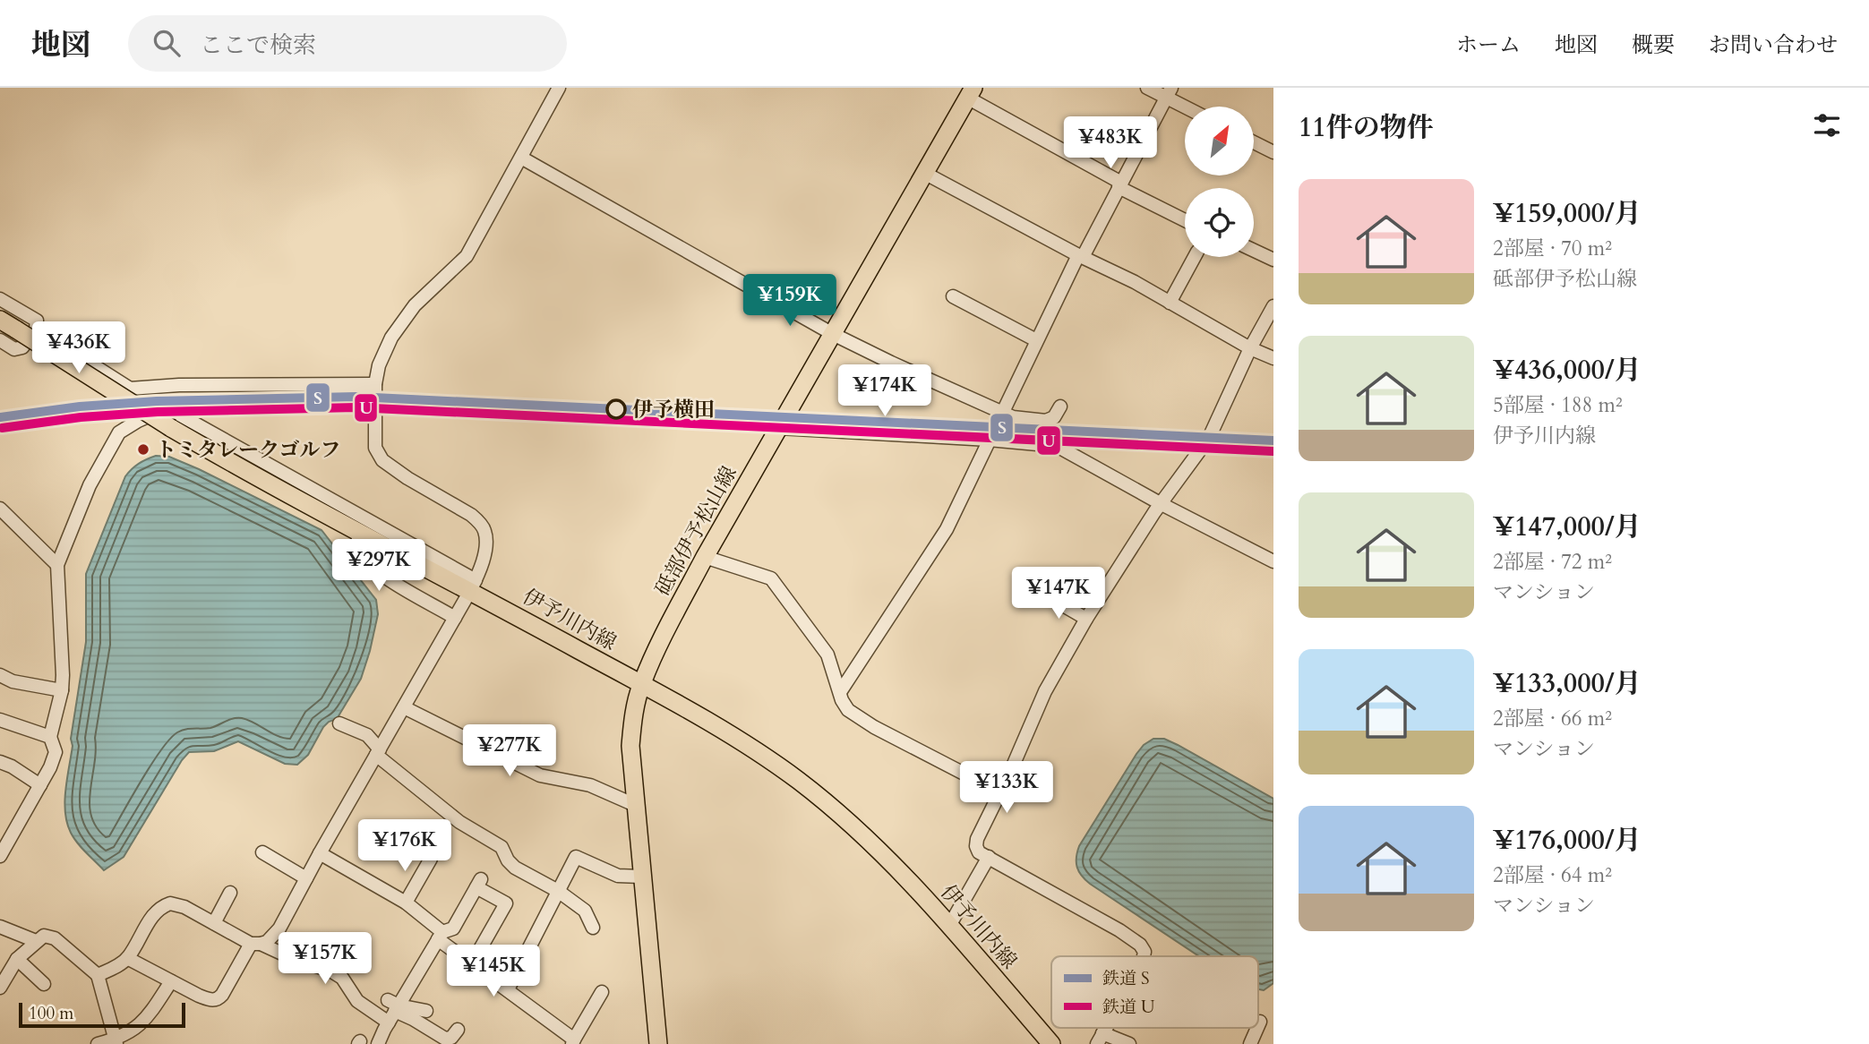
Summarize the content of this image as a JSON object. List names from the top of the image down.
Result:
{
  "streets": {
    "main road": ["砥部伊予松山線", "伊予川内線"]
  },
  "crossings": [
    ["砥部伊予松山線", "伊予川内線"]
  ],
  "places": ["伊予横田", "トミタレークゴルフ"],
  "lines": ["rail line S", "rail line U"],
  "legend": ["鉄道 S", "鉄道 U"],
  "scale_bar": "100 m",
  "north": "top right",
  "page": {
    "header": "地図",
    "search": "ここで検索",
    "nav": [
      "ホーム",
      "地図",
      "概要",
      "お問い合わせ"
    ],
    "heading": "11件の物件",
    "price": [
      "¥483K",
      "¥159K",
      "¥436K",
      "¥174K",
      "¥297K",
      "¥147K",
      "¥277K",
      "¥133K",
      "¥176K",
      "¥157K",
      "¥145K"
    ],
    "list": [
      {
        "name": "¥159,000/月",
        "note": "2部屋 · 70 m² · 砥部伊予松山線"
      },
      {
        "name": "¥436,000/月",
        "note": "5部屋 · 188 m² · 伊予川内線"
      },
      {
        "name": "¥147,000/月",
        "note": "2部屋 · 72 m² · マンション"
      },
      {
        "name": "¥133,000/月",
        "note": "2部屋 · 66 m² · マンション"
      },
      {
        "name": "¥176,000/月",
        "note": "2部屋 · 64 m² · マンション"
      }
    ],
    "scale": "100 m"
  }
}
